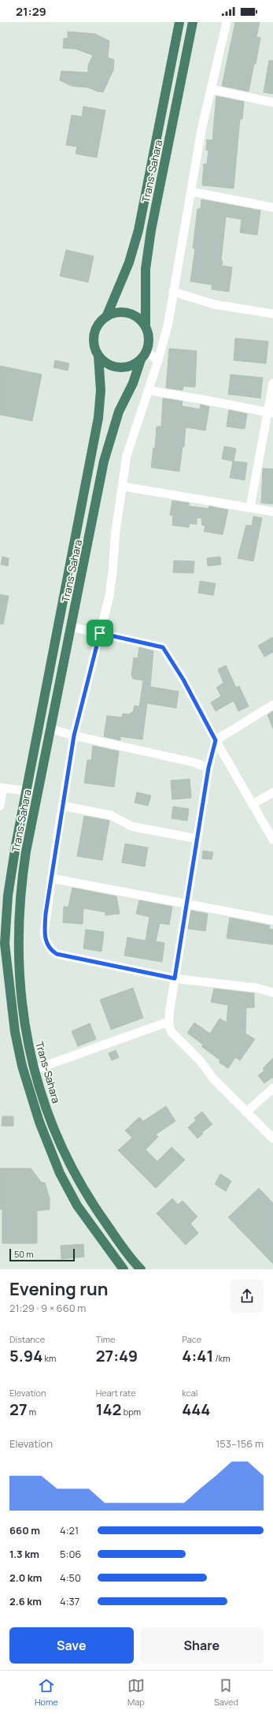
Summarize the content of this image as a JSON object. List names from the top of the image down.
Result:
{
  "streets": {
    "highway": ["Trans-Sahara"]
  },
  "scale_bar": "50 m",
  "page": {
    "status": "21:29",
    "scale": "50 m",
    "heading": ["Evening run", "21:29 · 9 × 660 m"],
    "stats": [
      ["Distance", "5.94 km"],
      ["Time", "27:49"],
      ["Pace", "4:41 /km"],
      ["Elevation", "27 m"],
      ["Heart rate", "142 bpm"],
      ["kcal", "444"]
    ],
    "chart": ["Elevation", "153–156 m"],
    "list": [
      {
        "name": "660 m",
        "note": "4:21"
      },
      {
        "name": "1.3 km",
        "note": "5:06"
      },
      {
        "name": "2.0 km",
        "note": "4:50"
      },
      {
        "name": "2.6 km",
        "note": "4:37"
      }
    ],
    "buttons": ["Save", "Share"],
    "tabs": ["Home", "Map", "Saved"]
  }
}
